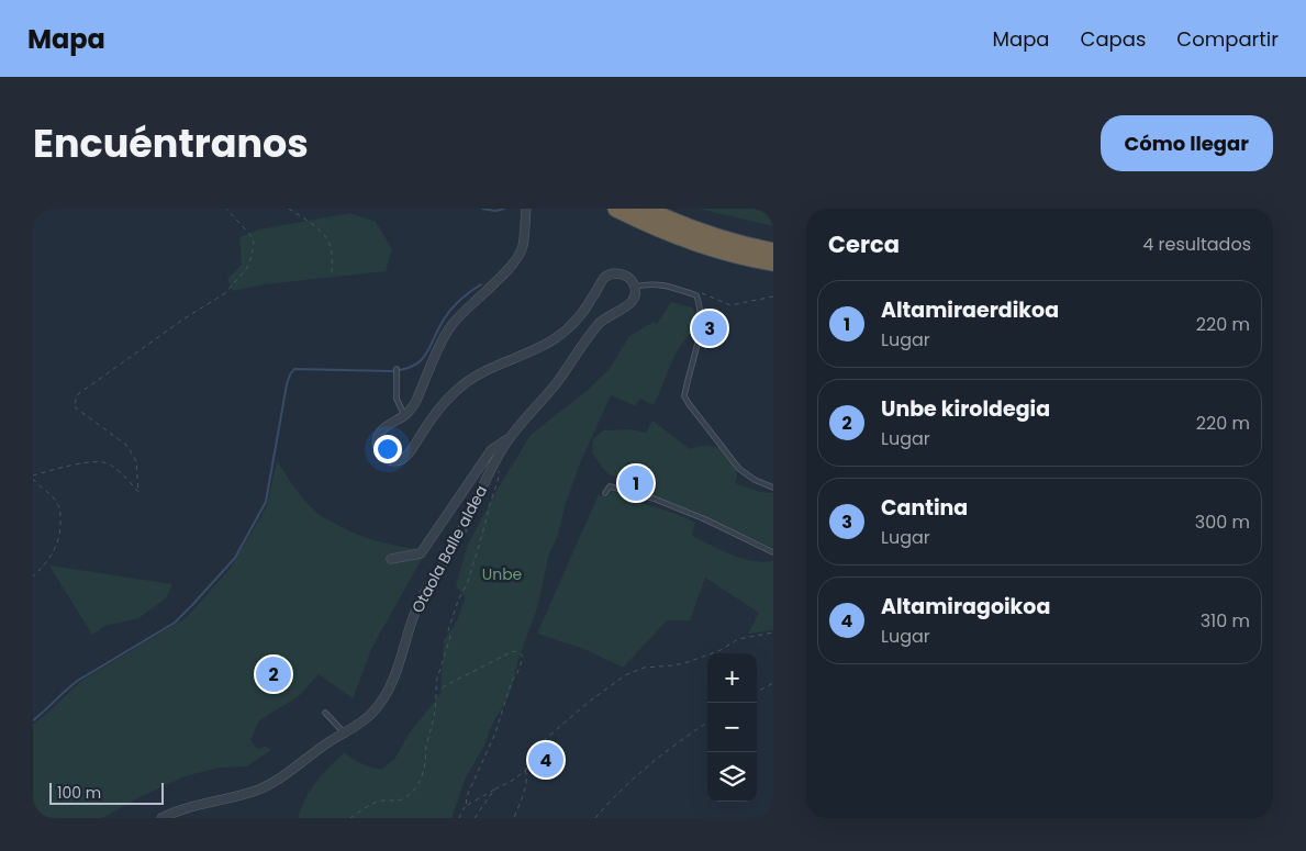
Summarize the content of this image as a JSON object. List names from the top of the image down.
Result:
{
  "streets": {
    "street": ["Otaola Balle aldea"]
  },
  "parks": ["Unbe"],
  "scale_bar": "100 m",
  "page": {
    "header": "Mapa",
    "nav": ["Mapa", "Capas", "Compartir"],
    "title": "Encuéntranos",
    "buttons": "Cómo llegar",
    "heading": ["Cerca", "4 resultados"],
    "list": [
      {
        "mark": "1",
        "name": "Altamiraerdikoa",
        "note": "Lugar",
        "value": "220 m"
      },
      {
        "mark": "2",
        "name": "Unbe kiroldegia",
        "note": "Lugar",
        "value": "220 m"
      },
      {
        "mark": "3",
        "name": "Cantina",
        "note": "Lugar",
        "value": "300 m"
      },
      {
        "mark": "4",
        "name": "Altamiragoikoa",
        "note": "Lugar",
        "value": "310 m"
      }
    ],
    "pins": [
      "3",
      "1",
      "2",
      "4"
    ],
    "map_buttons": ["+", "−"],
    "scale": "100 m"
  }
}
